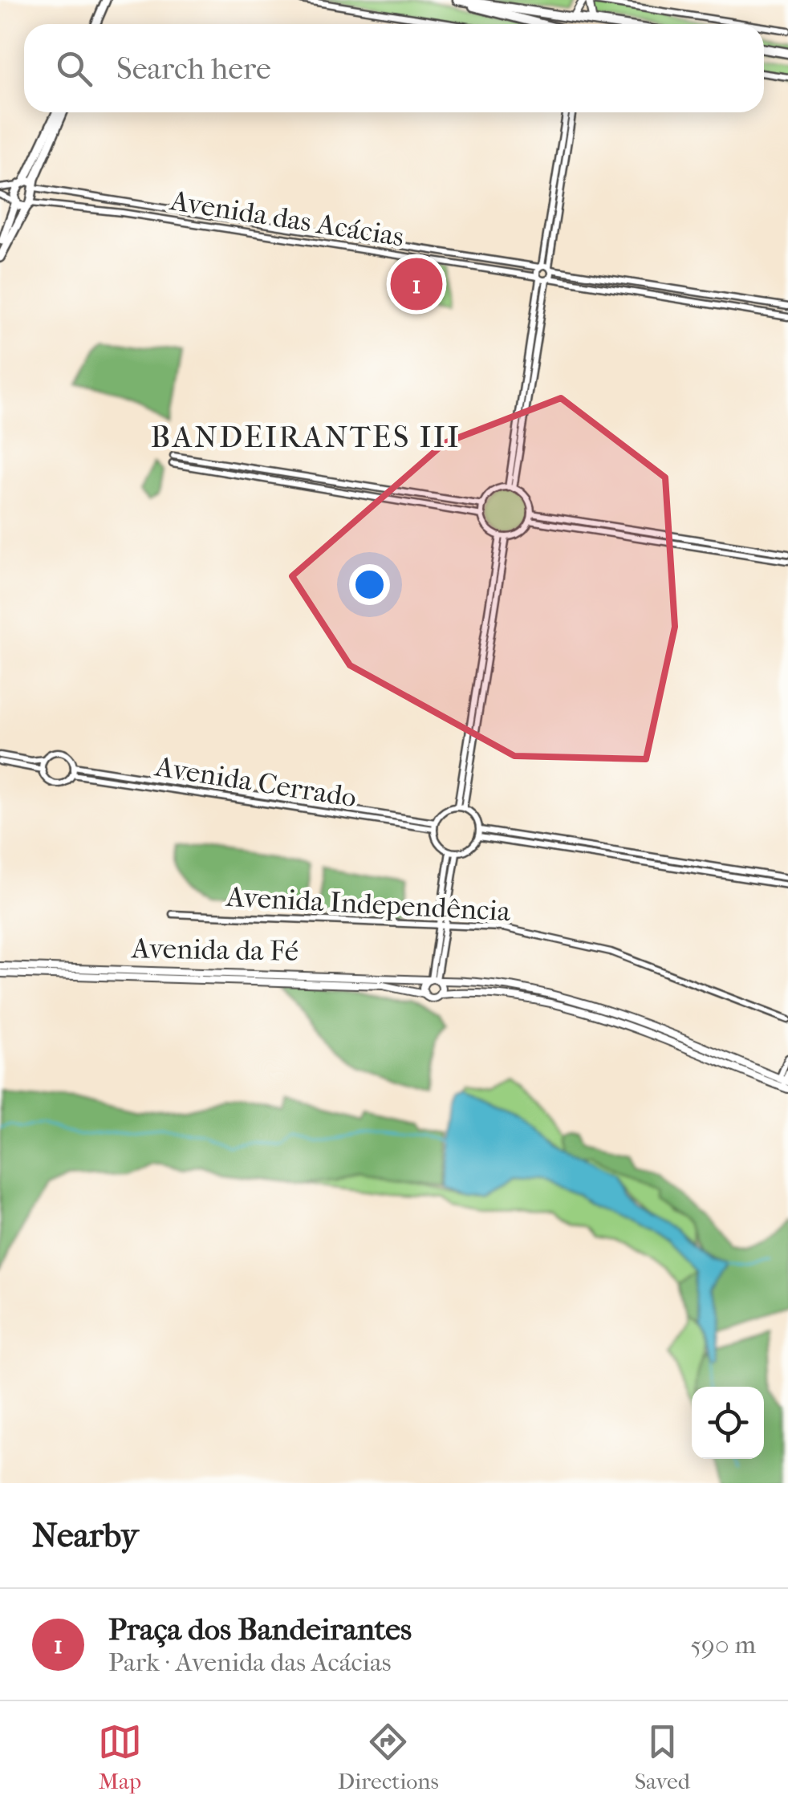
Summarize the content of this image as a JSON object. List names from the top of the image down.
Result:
{
  "streets": {
    "main road": ["Avenida da Fé"],
    "street": ["Avenida das Acácias", "Avenida Cerrado", "Avenida Independência"]
  },
  "districts": ["BANDEIRANTES III"],
  "page": {
    "search": "Search here",
    "pins": "1",
    "heading": "Nearby",
    "list": [
      {
        "mark": "1",
        "name": "Praça dos Bandeirantes",
        "note": "Park · Avenida das Acácias",
        "value": "590 m"
      }
    ],
    "nav": ["Map", "Directions", "Saved"]
  }
}
